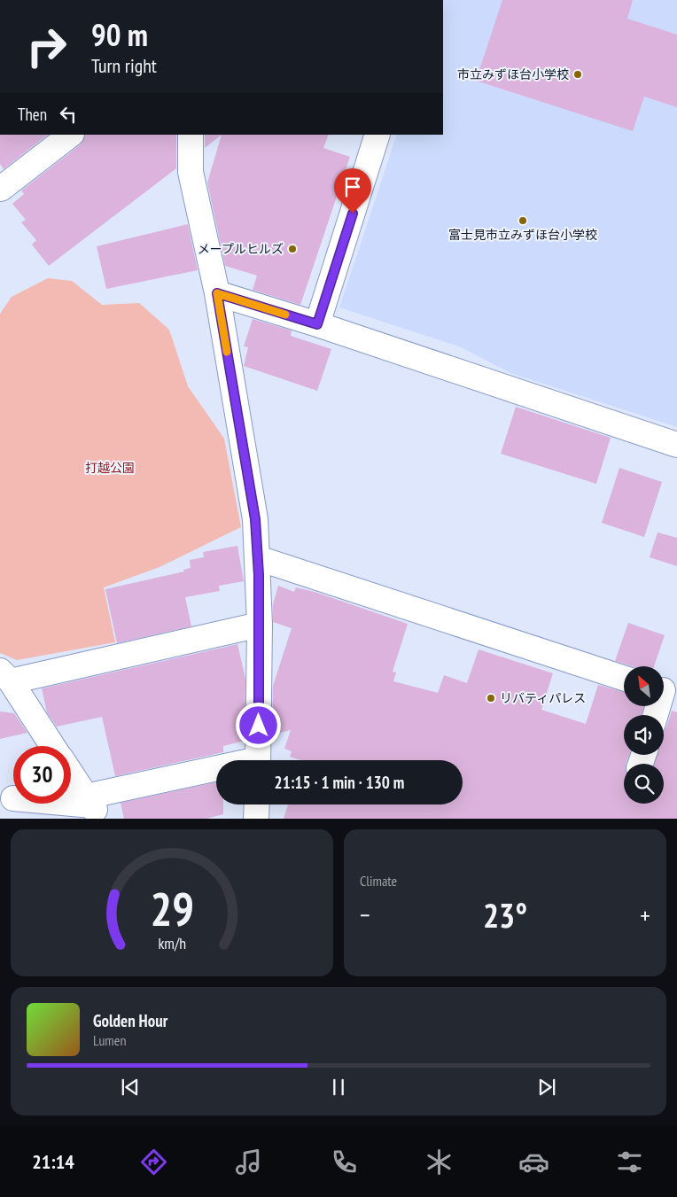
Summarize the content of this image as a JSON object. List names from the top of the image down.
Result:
{
  "parks": ["打越公園"],
  "places": [
    "市立みずほ台小学校",
    "富士見市立みずほ台小学校",
    "メープルヒルズ",
    "リバティパレス"
  ],
  "north": "top left",
  "page": {
    "turn": ["90 m", "Turn right"],
    "then": "Then",
    "limit": "30",
    "trip": "21:15 · 1 min · 130 m",
    "tile": "Climate",
    "heat": ["−", "23°", "+"],
    "song": ["Golden Hour", "Lumen"],
    "tabs": "21:14",
    "gauge": ["29", "km/h"]
  }
}
